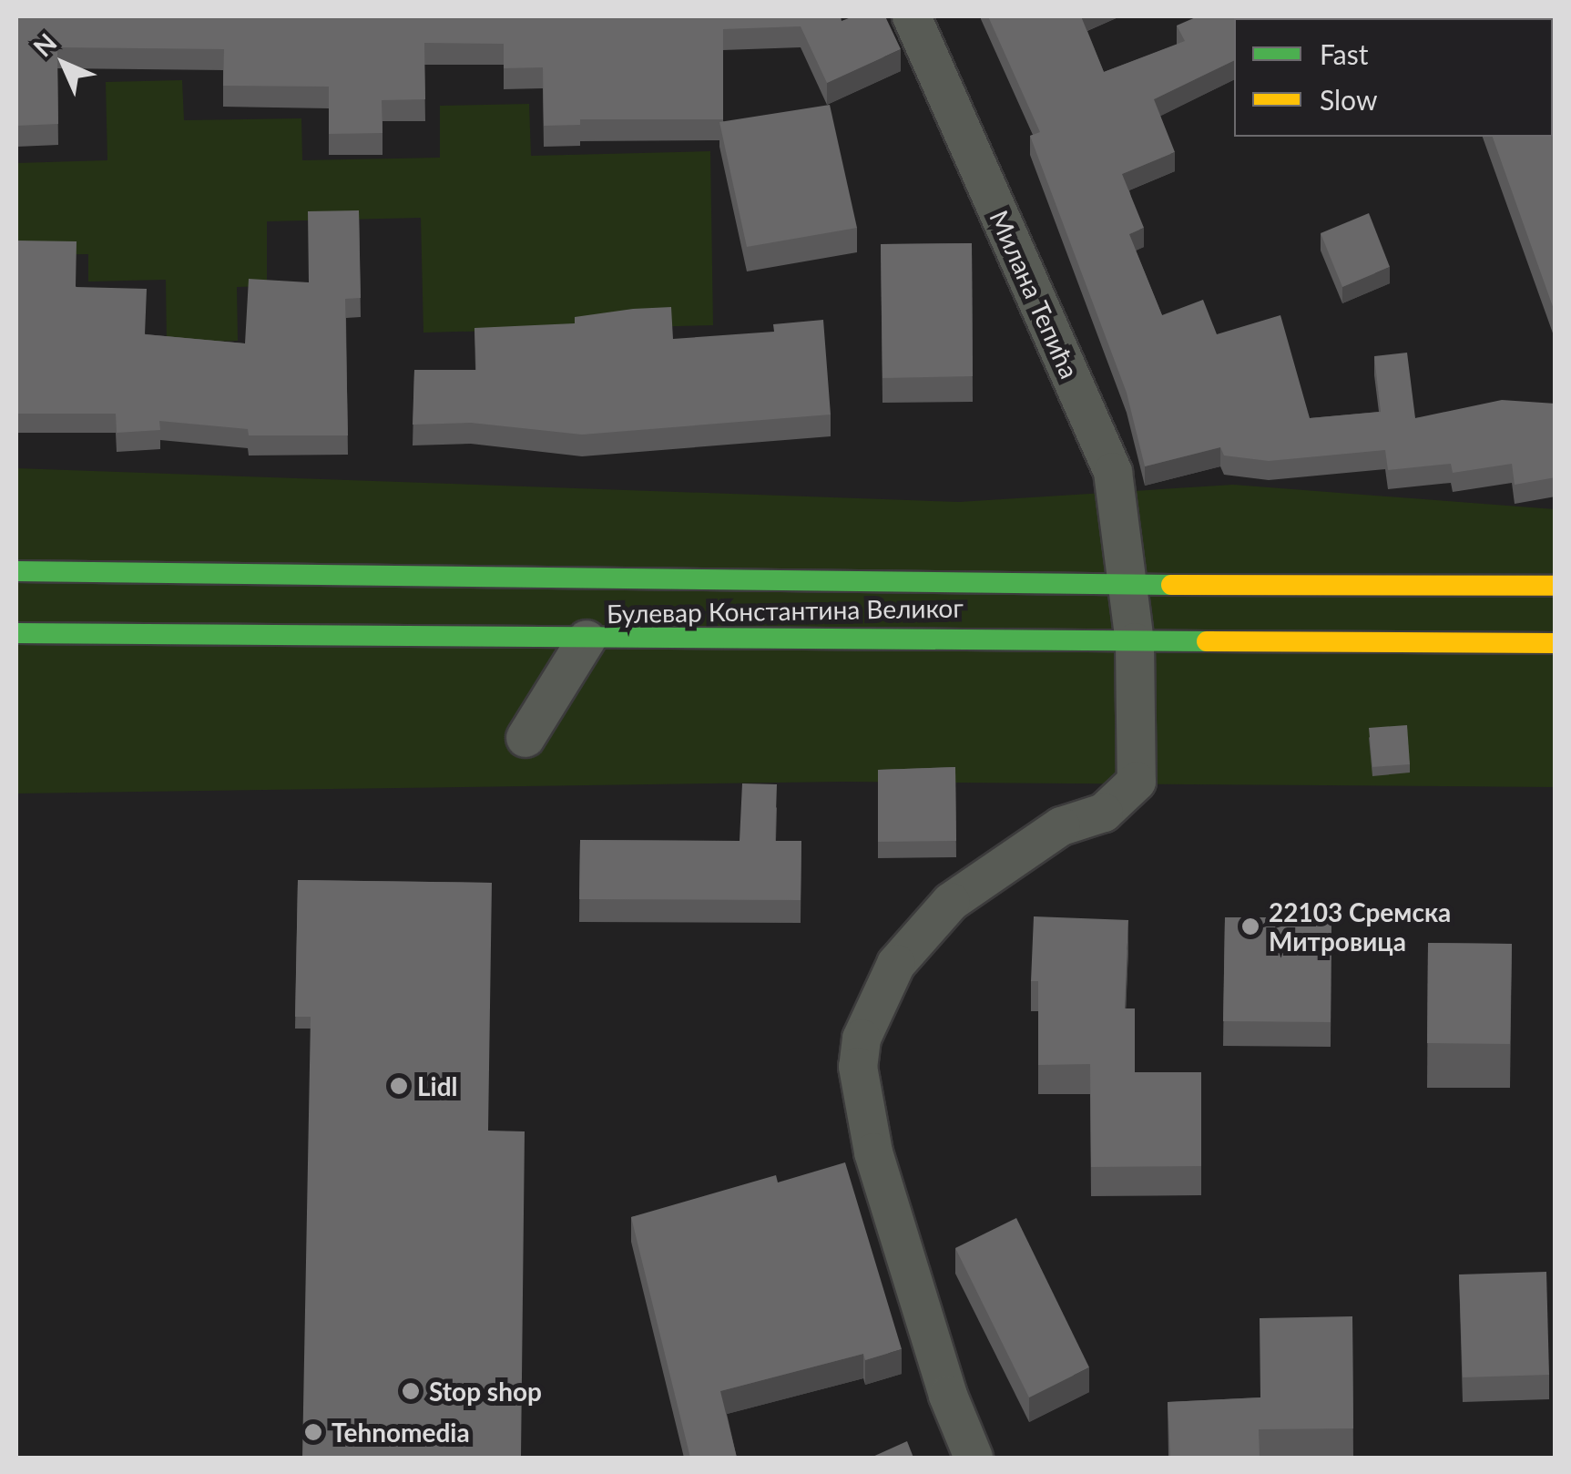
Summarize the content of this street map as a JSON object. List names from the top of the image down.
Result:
{
  "streets": {
    "main road": ["Булевар Константина Великог"],
    "street": ["Милана Тепића"]
  },
  "crossings": [
    ["Милана Тепића", "Булевар Константина Великог"]
  ],
  "places": [
    "22103 Сремска Митровица",
    "Lidl",
    "Stop shop",
    "Tehnomedia"
  ],
  "legend": ["Fast", "Slow"],
  "north": "top left"
}
